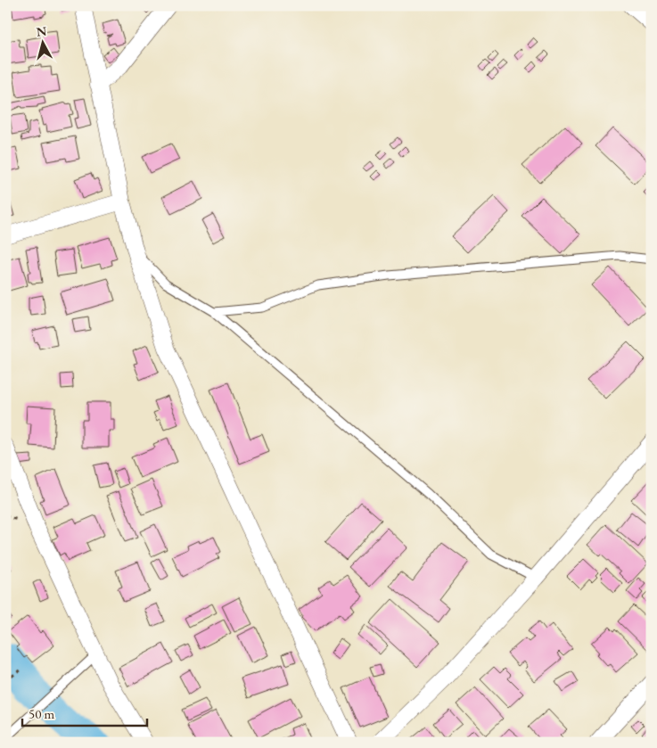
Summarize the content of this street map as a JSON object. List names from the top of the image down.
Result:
{
  "scale_bar": "50 m",
  "north": "top"
}
